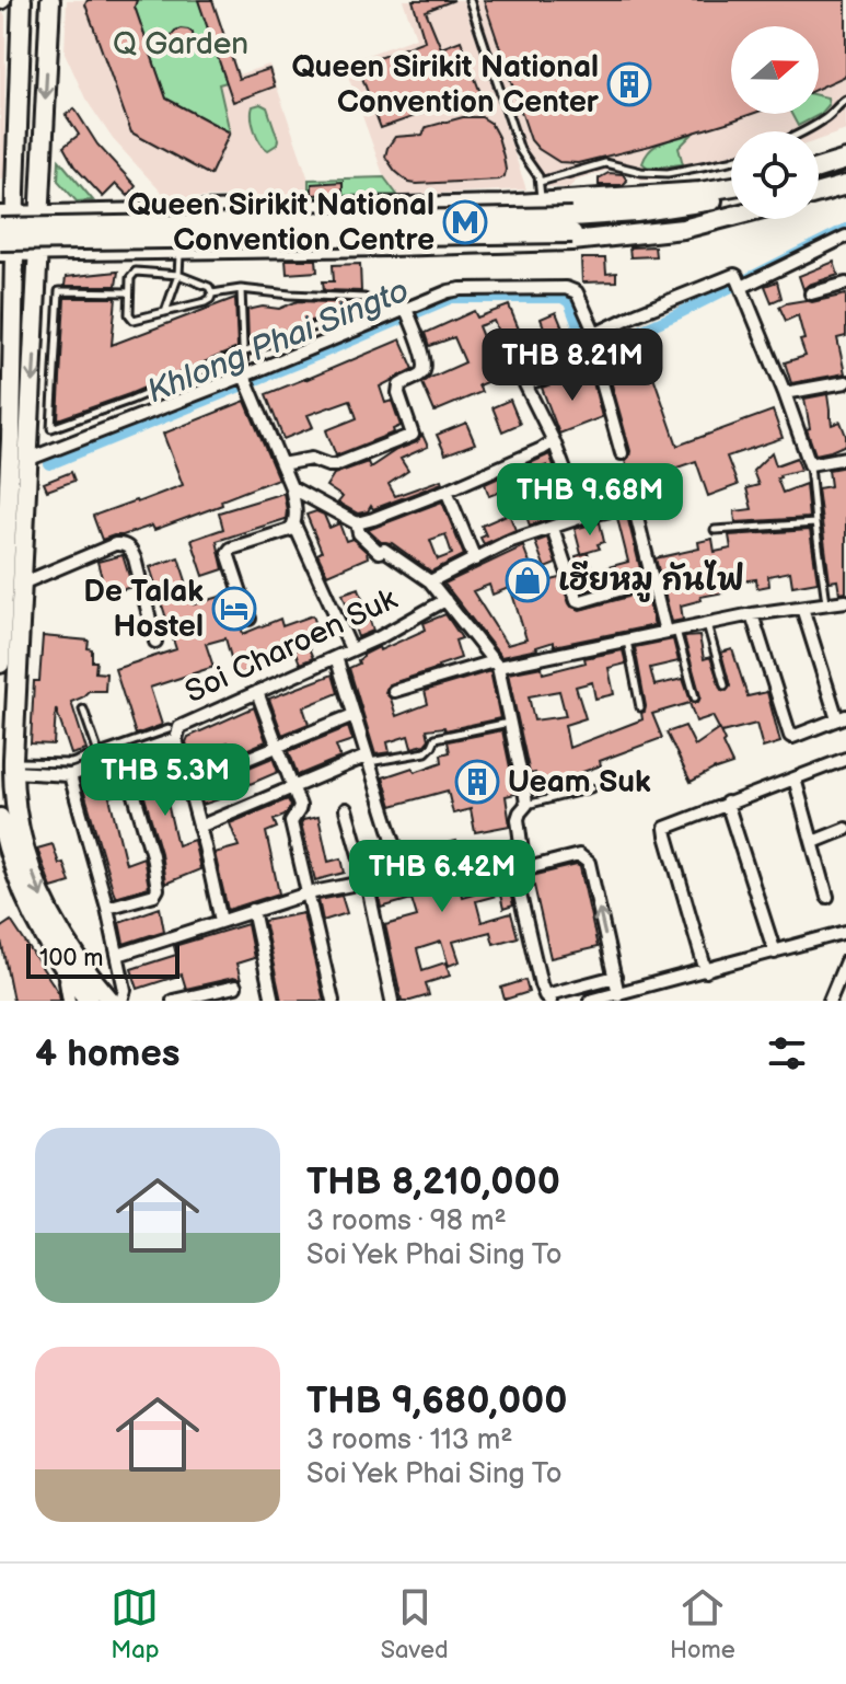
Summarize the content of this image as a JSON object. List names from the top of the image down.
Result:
{
  "streets": {
    "street": ["Soi Charoen Suk"]
  },
  "water": ["Khlong Phai Singto"],
  "parks": ["Q Garden"],
  "places": {
    "building": ["Queen Sirikit National Convention Center", "Ueam Suk"],
    "metro station": ["Queen Sirikit National Convention Centre"],
    "shop": ["เฮียหมู กันไฟ"],
    "hotel": ["De Talak Hostel"]
  },
  "scale_bar": "100 m",
  "north": "right",
  "page": {
    "price": [
      "THB 8.21M",
      "THB 9.68M",
      "THB 5.3M",
      "THB 6.42M"
    ],
    "scale": "100 m",
    "heading": "4 homes",
    "list": [
      {
        "name": "THB 8,210,000",
        "note": "3 rooms · 98 m² · Soi Yek Phai Sing To"
      },
      {
        "name": "THB 9,680,000",
        "note": "3 rooms · 113 m² · Soi Yek Phai Sing To"
      }
    ],
    "tabs": ["Map", "Saved", "Home"]
  }
}
